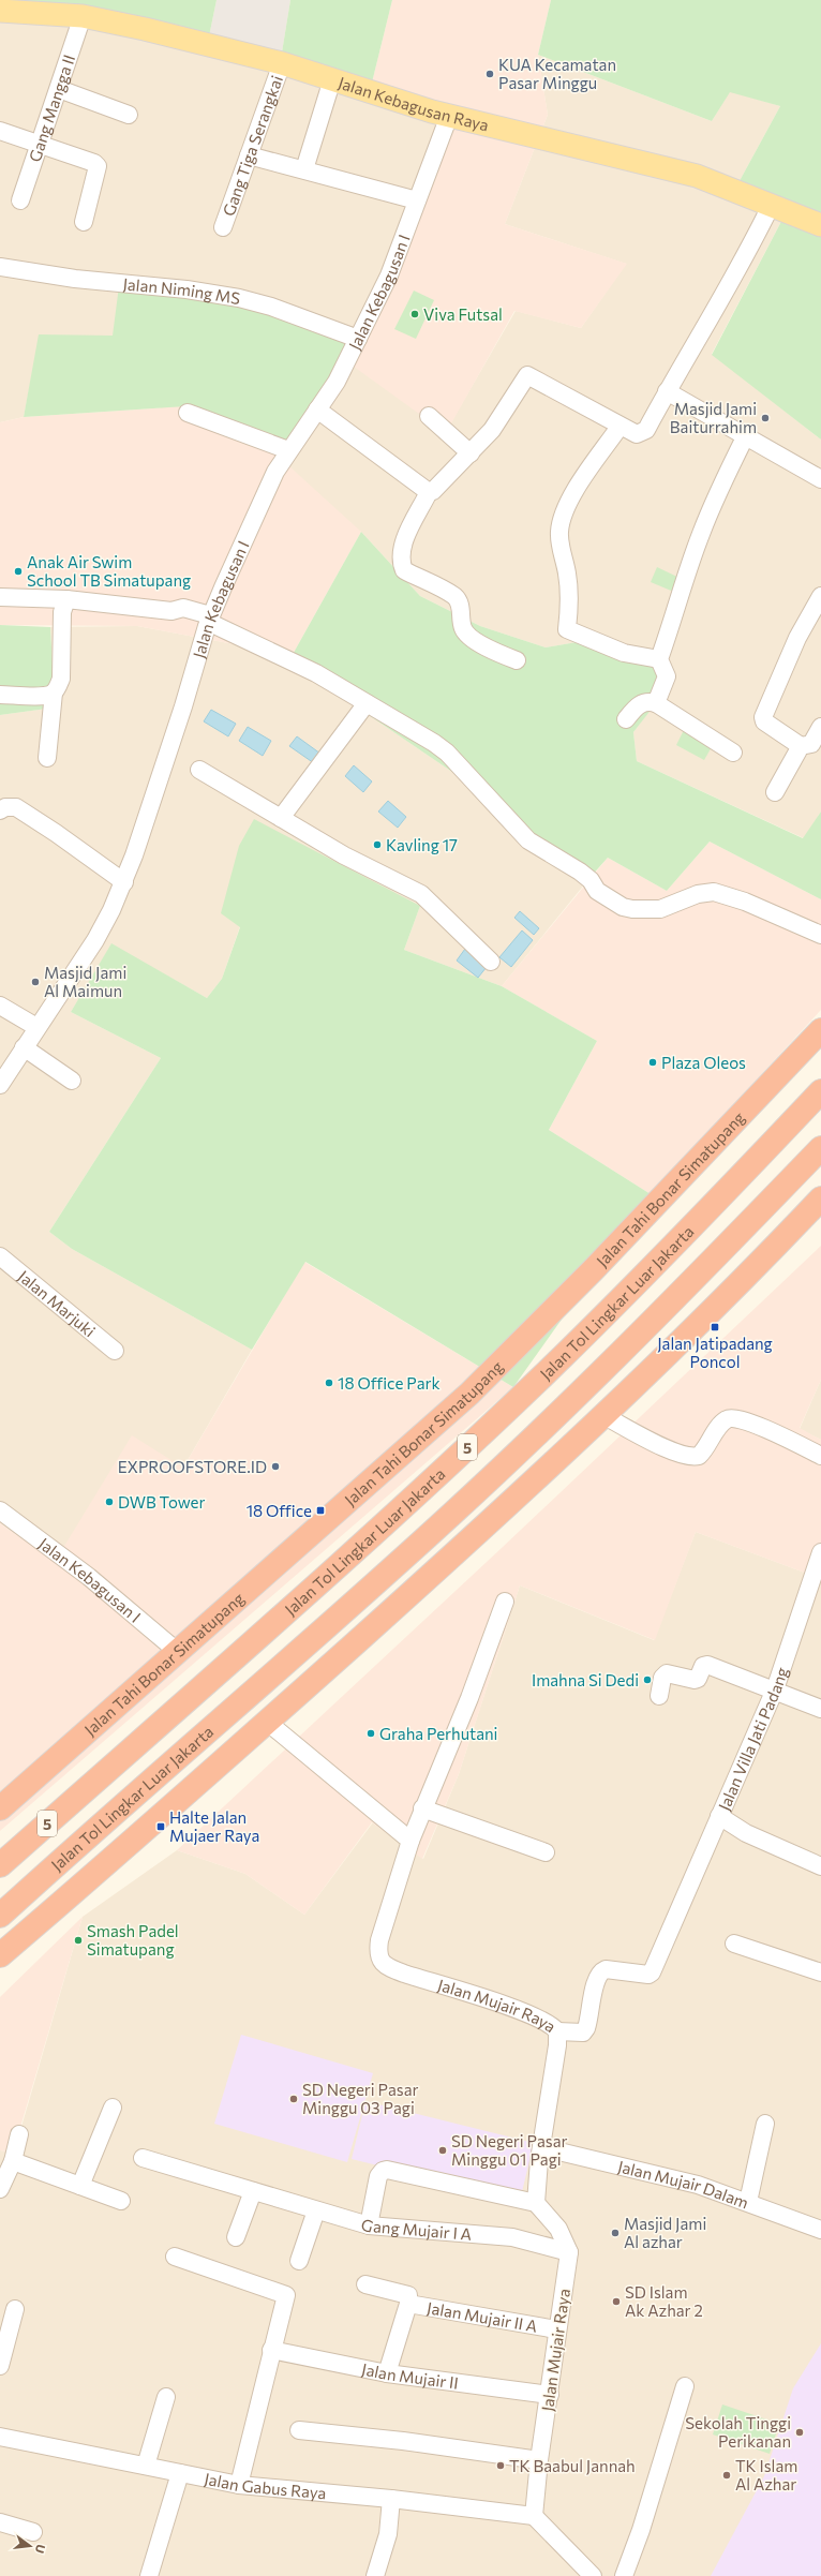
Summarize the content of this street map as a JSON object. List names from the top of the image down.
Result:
{
  "streets": {
    "highway": ["Jalan Tahi Bonar Simatupang", "Jalan Tol Lingkar Luar Jakarta", "5"],
    "main road": ["Jalan Kebagusan Raya"],
    "street": [
      "Gang Mangga II",
      "Gang Tiga Serangkai",
      "Jalan Niming MS",
      "Jalan Kebagusan I",
      "Jalan Marjuki",
      "Jalan Villa Jati Padang",
      "Jalan Mujair Raya",
      "Jalan Mujair Dalam",
      "Gang Mujair I A",
      "Jalan Mujair II A",
      "Jalan Mujair II",
      "Jalan Gabus Raya"
    ]
  },
  "crossings": [
    ["Jalan Kebagusan Raya", "Gang Mangga II"],
    ["Jalan Kebagusan Raya", "Gang Tiga Serangkai"],
    ["Jalan Kebagusan Raya", "Jalan Kebagusan I"],
    ["Jalan Niming MS", "Jalan Kebagusan I"],
    ["Jalan Kebagusan I", "Jalan Tahi Bonar Simatupang"],
    ["Jalan Mujair Raya", "Jalan Mujair Dalam"],
    ["Jalan Mujair Raya", "Gang Mujair I A"],
    ["Jalan Mujair Raya", "Jalan Mujair II A"],
    ["Jalan Mujair Raya", "Jalan Mujair II"],
    ["Jalan Mujair Raya", "Jalan Gabus Raya"]
  ],
  "places": {
    "other": [
      "KUA Kecamatan Pasar Minggu",
      "Viva Futsal",
      "Masjid Jami Baiturrahim",
      "Anak Air Swim School TB Simatupang",
      "Kavling 17",
      "Masjid Jami Al Maimun",
      "Plaza Oleos",
      "18 Office Park",
      "EXPROOFSTORE.ID",
      "DWB Tower",
      "Imahna Si Dedi",
      "Graha Perhutani",
      "Smash Padel Simatupang",
      "SD Negeri Pasar Minggu 03 Pagi",
      "SD Negeri Pasar Minggu 01 Pagi",
      "Masjid Jami Al azhar",
      "SD Islam Ak Azhar 2",
      "Sekolah Tinggi Perikanan",
      "TK Baabul Jannah",
      "TK Islam Al Azhar"
    ],
    "transit": ["Jalan Jatipadang Poncol", "18 Office", "Halte Jalan Mujaer Raya"]
  },
  "north": "right"
}
